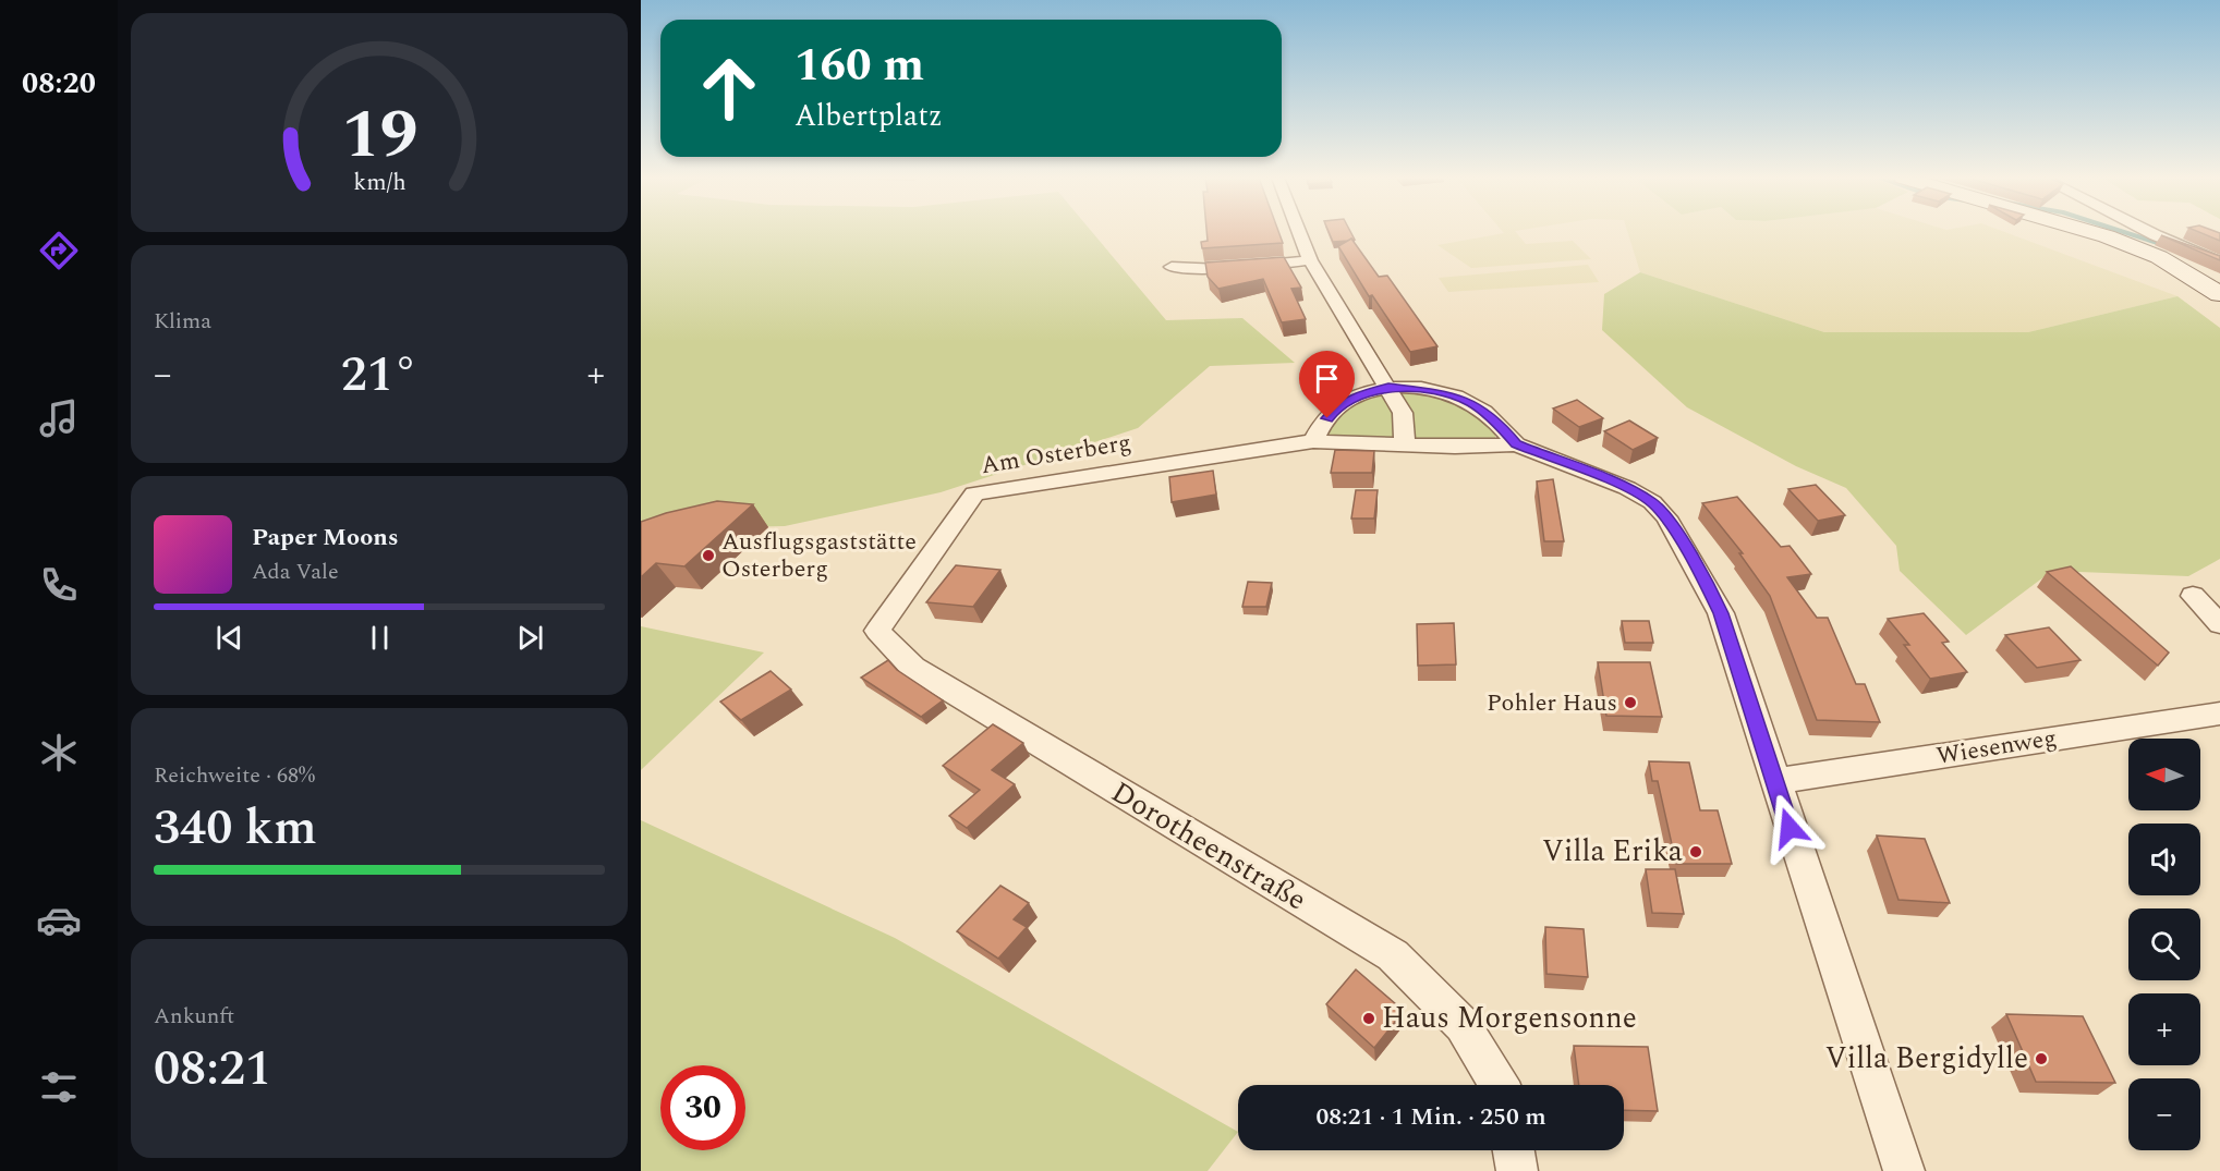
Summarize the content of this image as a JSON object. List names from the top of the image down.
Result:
{
  "streets": {
    "street": ["Am Osterberg", "Wiesenweg", "Dorotheenstraße"]
  },
  "crossings": [
    ["Am Osterberg", "Dorotheenstraße"]
  ],
  "places": [
    "Ausflugsgaststätte Osterberg",
    "Pohler Haus",
    "Villa Erika",
    "Haus Morgensonne",
    "Villa Bergidylle"
  ],
  "north": "left",
  "page": {
    "tabs": "08:20",
    "turn": ["160 m", "Albertplatz"],
    "tile": [
      "Klima",
      ["Reichweite · 68%", "340 km"],
      ["Ankunft", "08:21"]
    ],
    "heat": ["−", "21°", "+"],
    "song": ["Paper Moons", "Ada Vale"],
    "map_buttons": ["+", "−"],
    "limit": "30",
    "trip": "08:21 · 1 Min. · 250 m",
    "gauge": ["19", "km/h"]
  }
}
